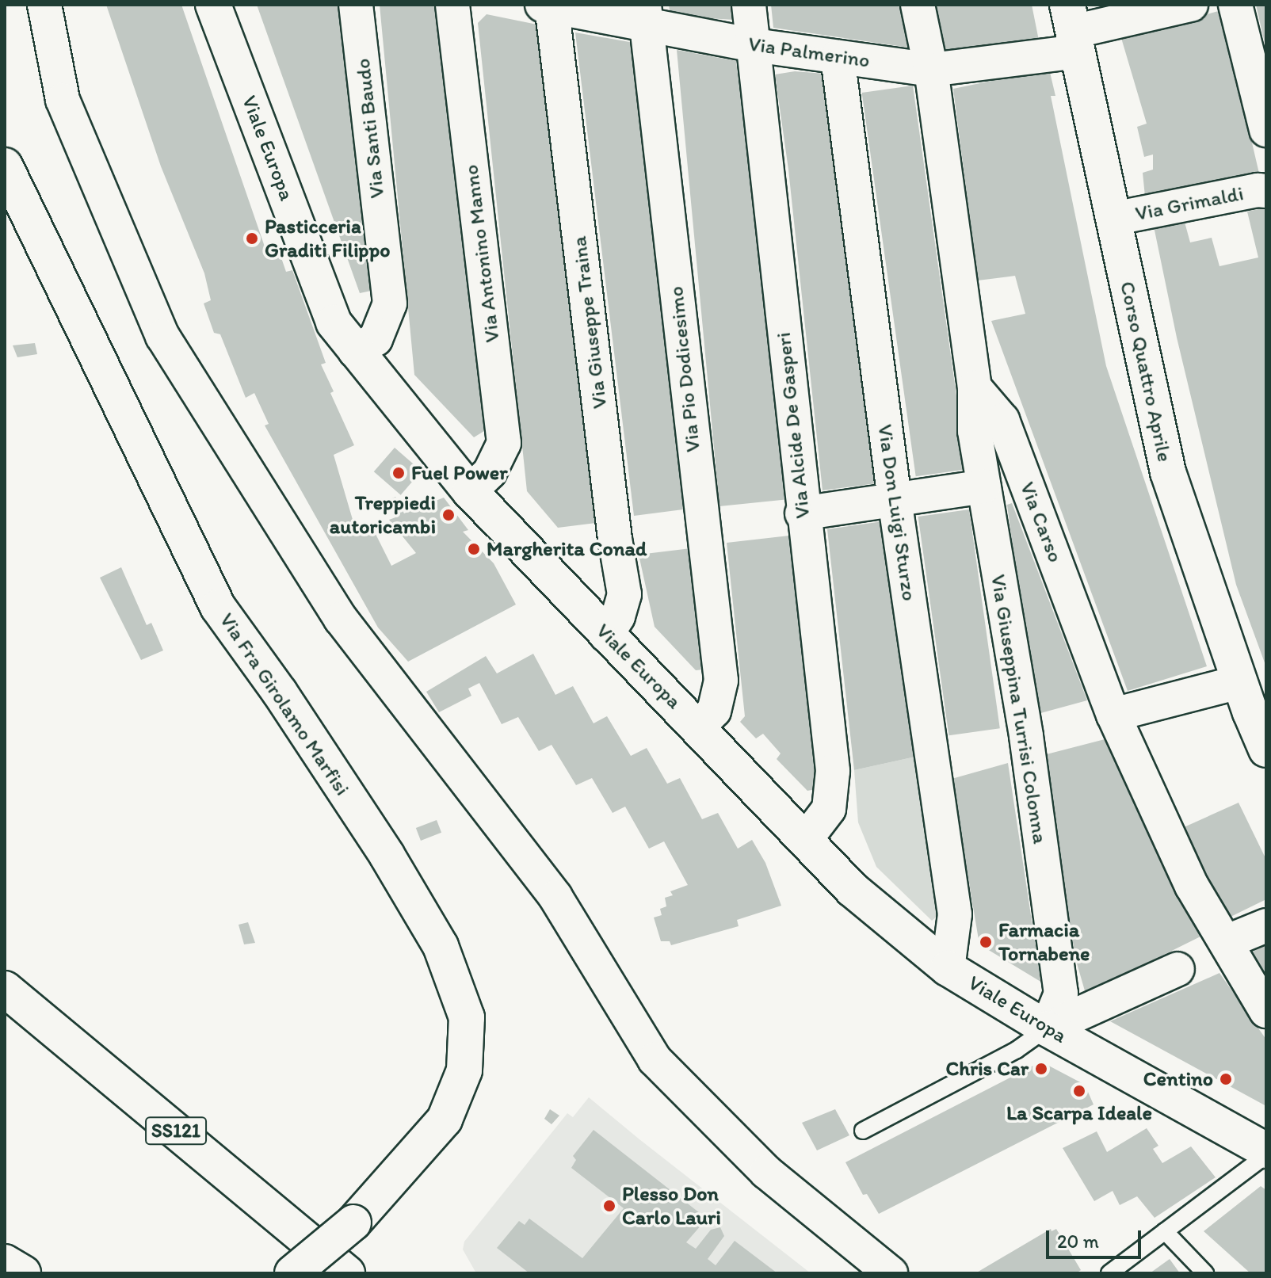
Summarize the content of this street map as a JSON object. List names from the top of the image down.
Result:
{
  "streets": {
    "main road": [
      "Viale Europa",
      "Corso Quattro Aprile",
      "Via Fra Girolamo Marfisi",
      "SS121"
    ],
    "street": [
      "Via Palmerino",
      "Via Santi Baudo",
      "Via Grimaldi",
      "Via Antonino Manno",
      "Via Giuseppe Traina",
      "Via Pio Dodicesimo",
      "Via Alcide De Gasperi",
      "Via Don Luigi Sturzo",
      "Via Carso",
      "Via Giuseppina Turrisi Colonna"
    ]
  },
  "crossings": [
    ["Via Palmerino", "Via Giuseppe Traina"],
    ["Via Palmerino", "Via Pio Dodicesimo"],
    ["Via Palmerino", "Corso Quattro Aprile"],
    ["Via Palmerino", "Via Alcide De Gasperi"],
    ["Via Palmerino", "Via Don Luigi Sturzo"],
    ["Via Santi Baudo", "Viale Europa"],
    ["Viale Europa", "Via Antonino Manno"],
    ["Viale Europa", "Via Giuseppe Traina"],
    ["Viale Europa", "Via Pio Dodicesimo"],
    ["Viale Europa", "Via Alcide De Gasperi"],
    ["Viale Europa", "Via Don Luigi Sturzo"],
    ["Viale Europa", "Via Giuseppina Turrisi Colonna"],
    ["Via Grimaldi", "Corso Quattro Aprile"],
    ["Via Carso", "Via Giuseppina Turrisi Colonna"]
  ],
  "places": [
    "Pasticceria Graditi Filippo",
    "Fuel Power",
    "Treppiedi autoricambi",
    "Margherita Conad",
    "Farmacia Tornabene",
    "Chris Car",
    "Centino",
    "La Scarpa Ideale",
    "Plesso Don Carlo Lauri"
  ],
  "scale_bar": "20 m"
}
